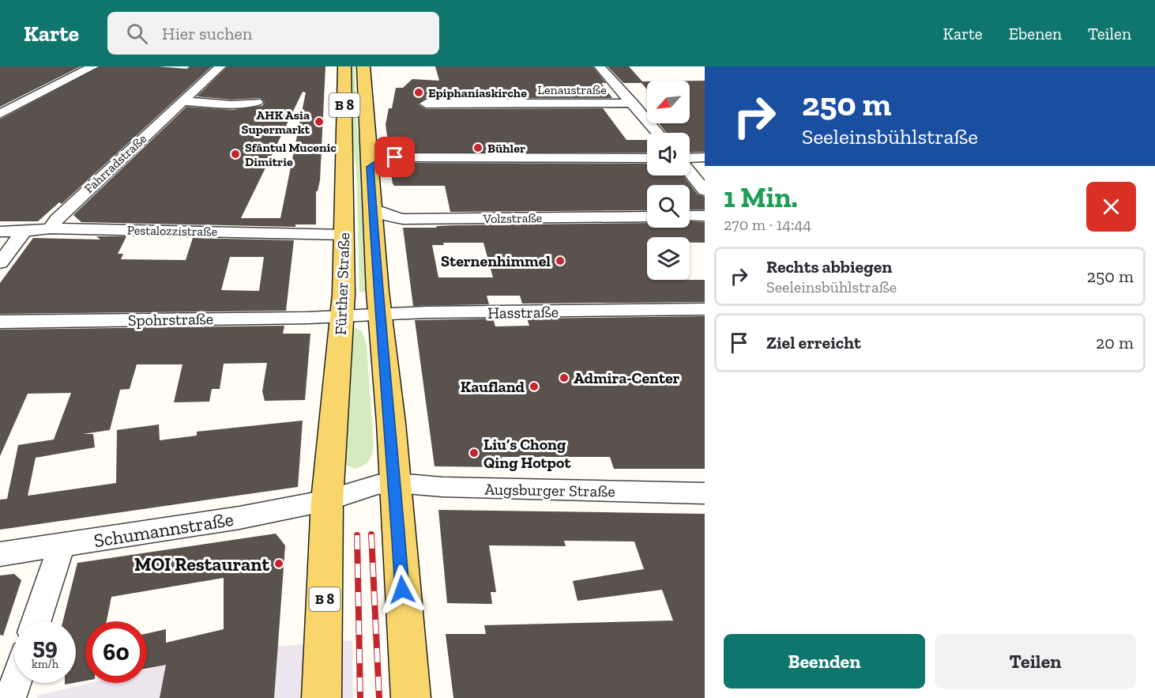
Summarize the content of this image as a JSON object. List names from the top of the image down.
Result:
{
  "streets": {
    "main road": ["B 8", "Fürther Straße"],
    "street": [
      "Lenaustraße",
      "Fahrradstraße",
      "Volzstraße",
      "Pestalozzistraße",
      "Hasstraße",
      "Spohrstraße",
      "Augsburger Straße",
      "Schumannstraße"
    ]
  },
  "crossings": [
    ["Fahrradstraße", "Pestalozzistraße"],
    ["Volzstraße", "Fürther Straße"],
    ["Pestalozzistraße", "Fürther Straße"],
    ["Fürther Straße", "Hasstraße"],
    ["Fürther Straße", "Spohrstraße"],
    ["Fürther Straße", "Augsburger Straße"],
    ["Fürther Straße", "Schumannstraße"],
    ["Hasstraße", "Spohrstraße"]
  ],
  "places": [
    "Epiphaniaskirche",
    "AHK Asia Supermarkt",
    "Bühler",
    "Sfântul Mucenic Dimitrie",
    "Sternenhimmel",
    "Admira-Center",
    "Kaufland",
    "Liu‘s Chong Qing Hotpot",
    "MOI Restaurant"
  ],
  "north": "bottom left",
  "page": {
    "header": "Karte",
    "search": "Hier suchen",
    "nav": ["Karte", "Ebenen", "Teilen"],
    "turn": ["250 m", "Seeleinsbühlstraße"],
    "heading": ["1 Min.", "270 m · 14:44"],
    "list": [
      {
        "name": "Rechts abbiegen",
        "note": "Seeleinsbühlstraße",
        "value": "250 m"
      },
      {
        "name": "Ziel erreicht",
        "value": "20 m"
      }
    ],
    "speed": "59 km/h",
    "limit": "60",
    "buttons": ["Beenden", "Teilen"]
  }
}
